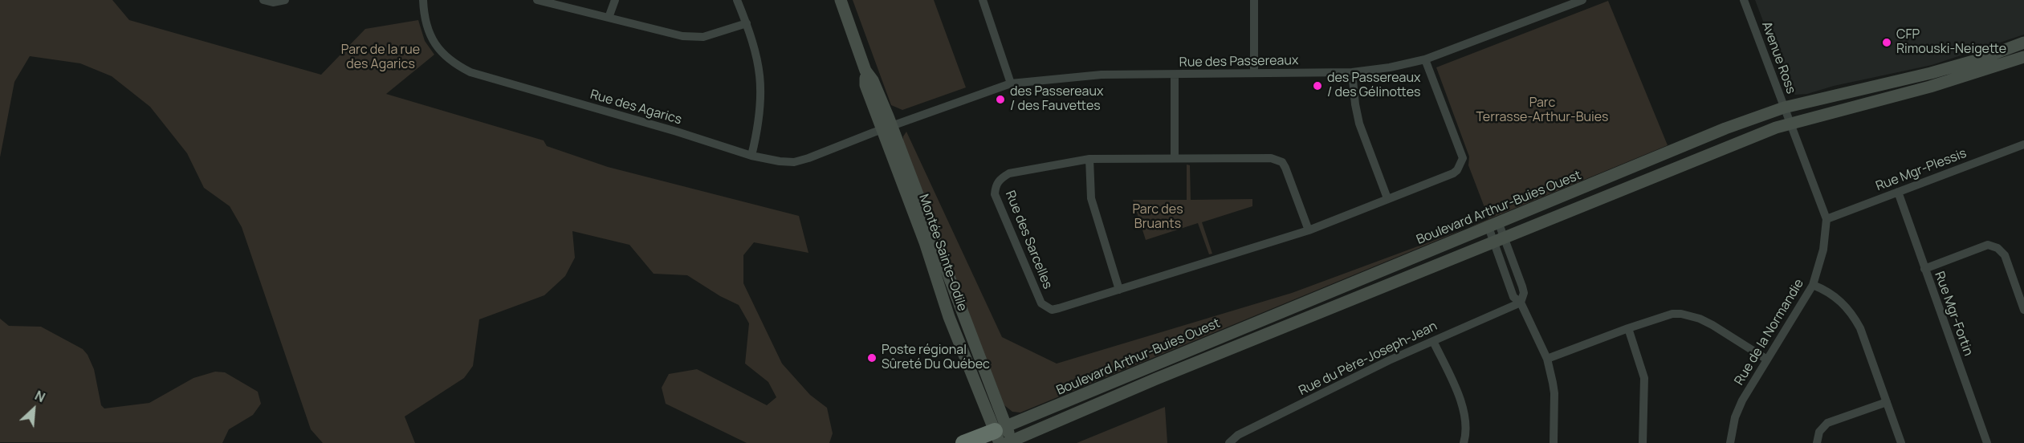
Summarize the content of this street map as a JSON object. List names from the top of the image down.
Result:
{
  "streets": {
    "street": [
      "Avenue Ross",
      "Rue des Passereaux",
      "Rue des Agarics",
      "Rue Mgr-Plessis",
      "Boulevard Arthur-Buies Ouest",
      "Rue des Sarcelles",
      "Montée Sainte-Odile",
      "Rue Mgr-Fortin",
      "Rue de la Normandie",
      "Rue du Père-Joseph-Jean"
    ]
  },
  "crossings": [
    ["Avenue Ross", "Boulevard Arthur-Buies Ouest"],
    ["Avenue Ross", "Rue de la Normandie"],
    ["Rue des Passereaux", "Rue des Agarics"],
    ["Rue des Passereaux", "Rue des Sarcelles"],
    ["Rue des Passereaux", "Montée Sainte-Odile"],
    ["Rue des Agarics", "Montée Sainte-Odile"],
    ["Rue Mgr-Plessis", "Rue Mgr-Fortin"],
    ["Rue Mgr-Plessis", "Rue de la Normandie"],
    ["Boulevard Arthur-Buies Ouest", "Montée Sainte-Odile"],
    ["Boulevard Arthur-Buies Ouest", "Rue de la Normandie"]
  ],
  "parks": ["Parc de la rue des Agarics", "Parc Terrasse-Arthur-Buies", "Parc des Bruants"],
  "places": [
    "CFP Rimouski-Neigette",
    "des Passereaux / des Gélinottes",
    "des Passereaux / des Fauvettes",
    "Poste régional Sûreté Du Québec"
  ],
  "north": "top right"
}
